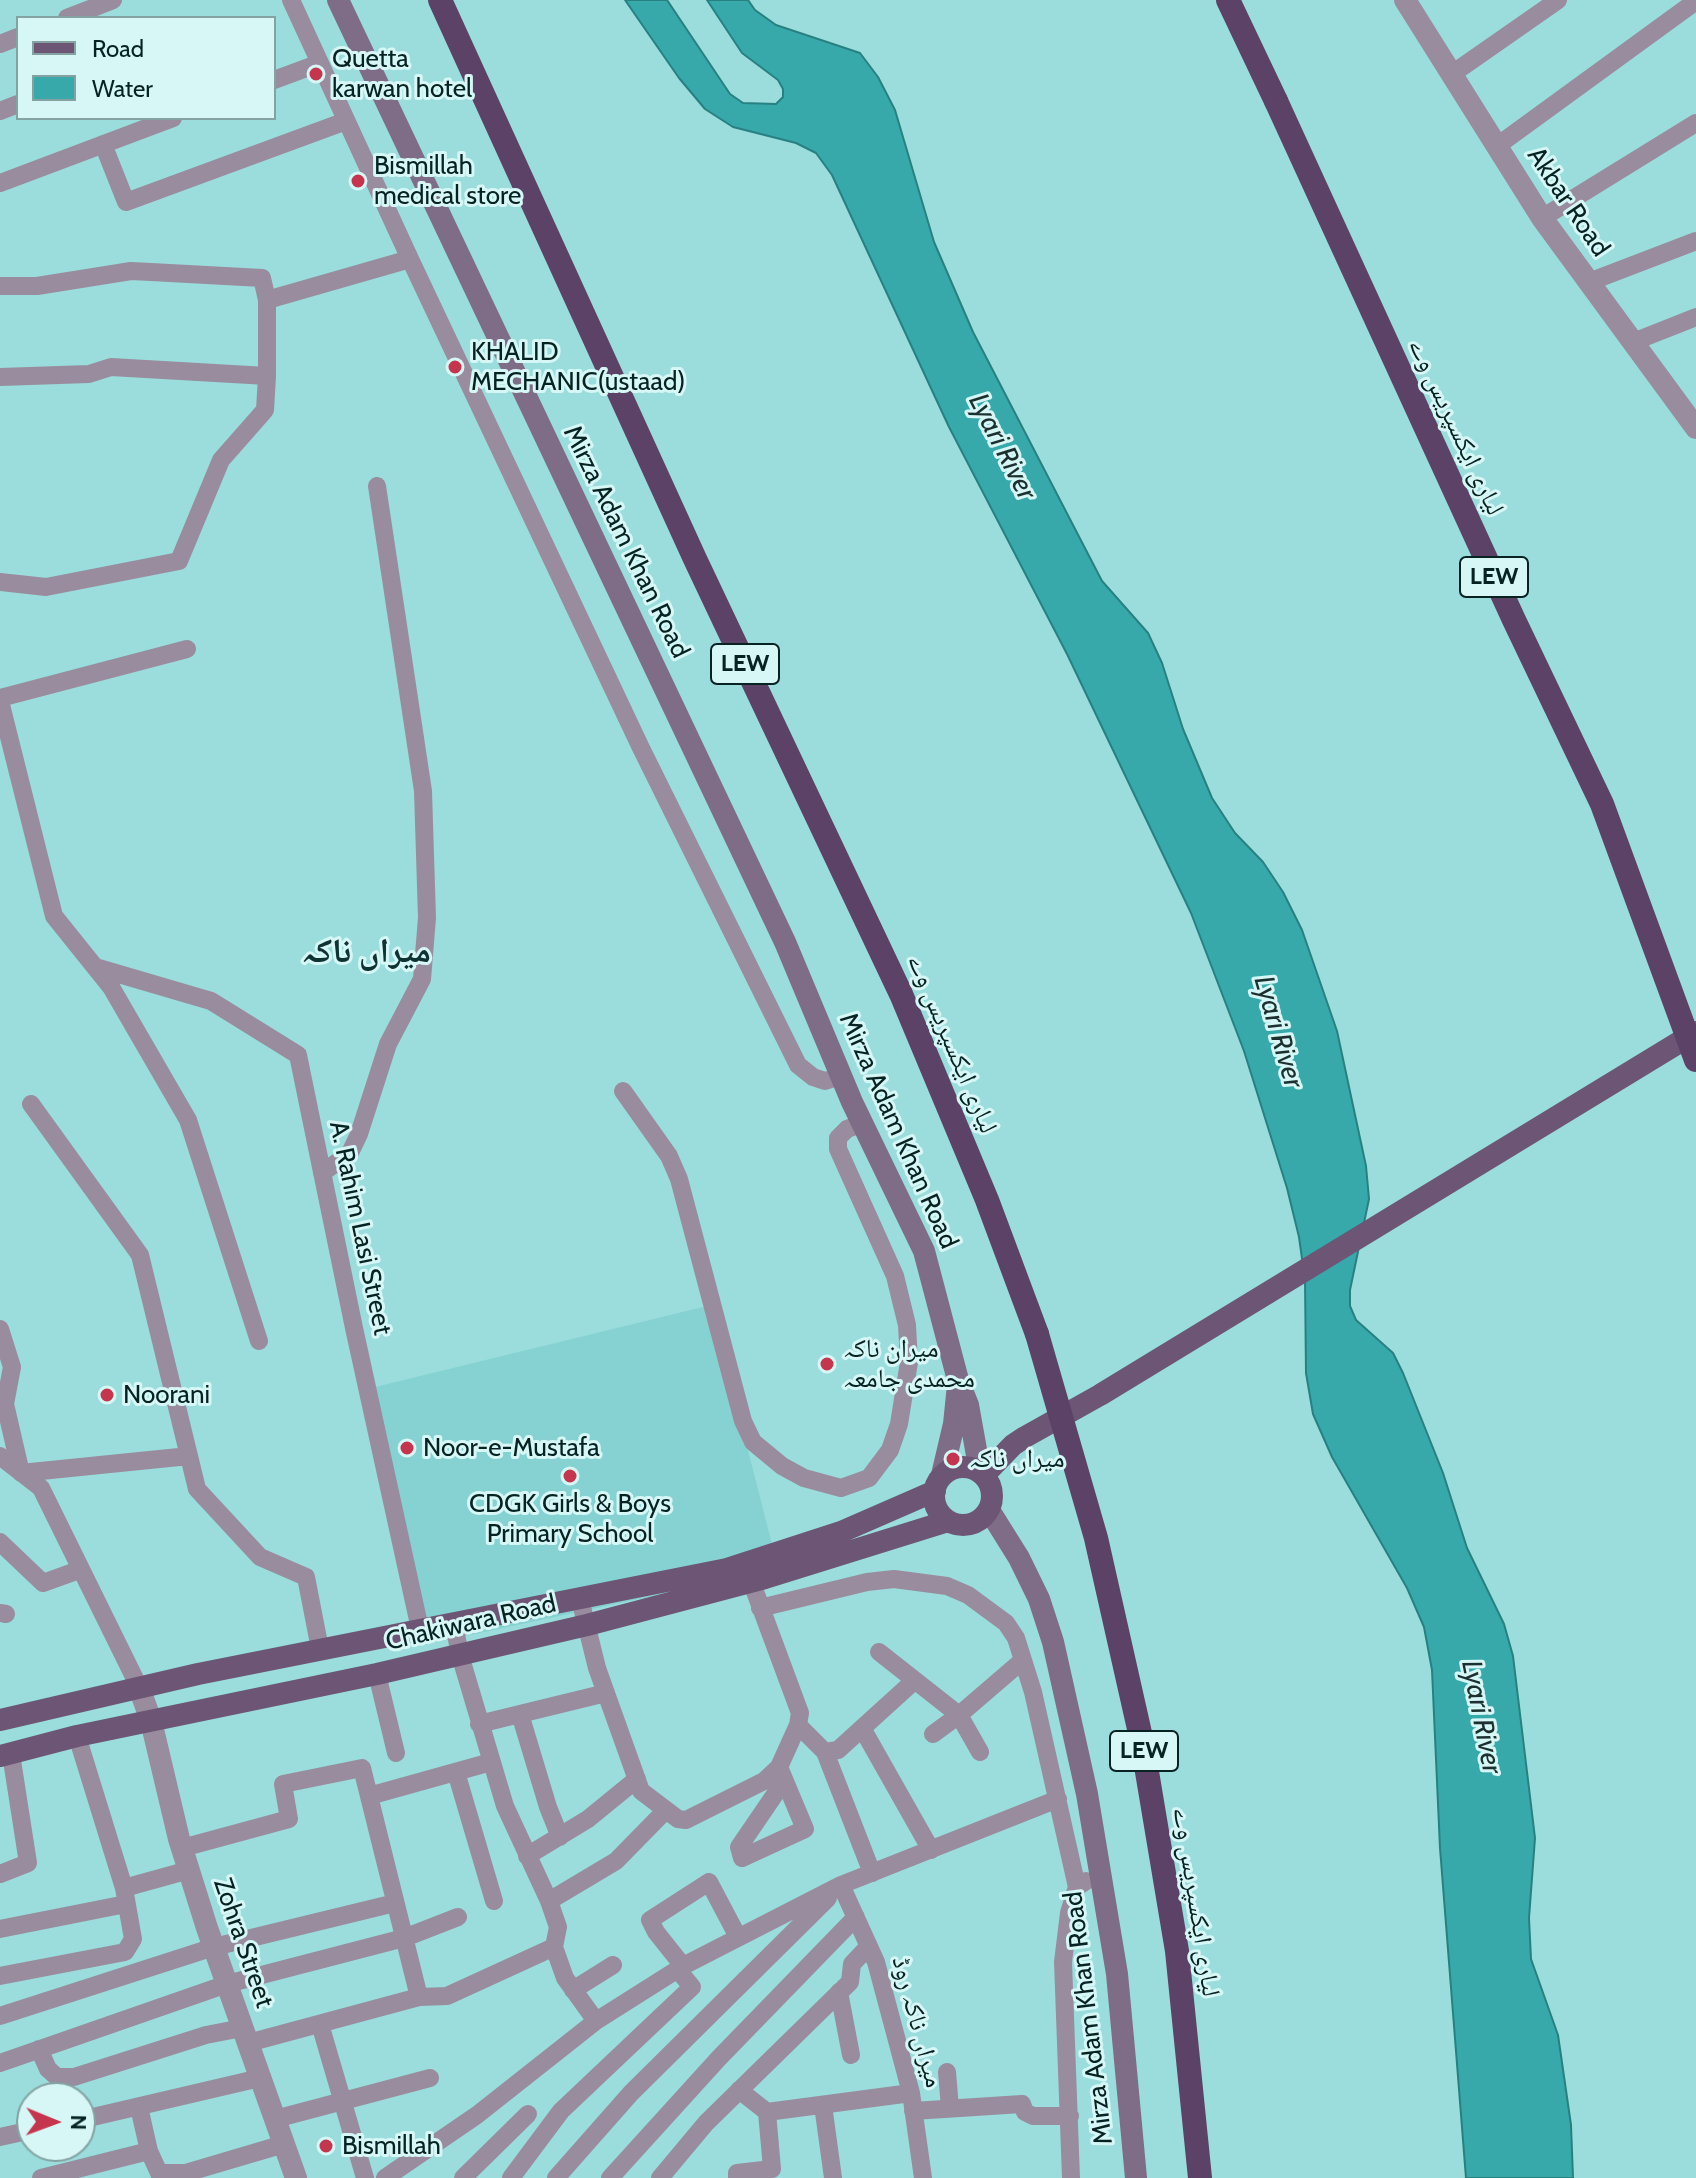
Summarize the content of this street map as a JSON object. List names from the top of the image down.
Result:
{
  "streets": {
    "highway": ["لیاری ایکسپریس وے", "LEW"],
    "main road": ["Mirza Adam Khan Road", "Chakiwara Road"],
    "street": [
      "Akbar Road",
      "A. Rahim Lasi Street",
      "Zohra Street",
      "میراں ناکہ روڈ"
    ]
  },
  "crossings": [
    ["Mirza Adam Khan Road", "Chakiwara Road"],
    ["A. Rahim Lasi Street", "Chakiwara Road"],
    ["Chakiwara Road", "Zohra Street"]
  ],
  "districts": ["میراں ناکہ"],
  "water": ["Lyari River"],
  "places": [
    "Quetta karwan hotel",
    "Bismillah medical store",
    "KHALID MECHANIC(ustaad)",
    "میران ناکہ محمدی جامعہ",
    "Noorani",
    "Noor-e-Mustafa",
    "میراں ناکہ",
    "CDGK Girls & Boys Primary School",
    "Bismillah"
  ],
  "legend": ["Road", "Water"],
  "north": "right"
}
